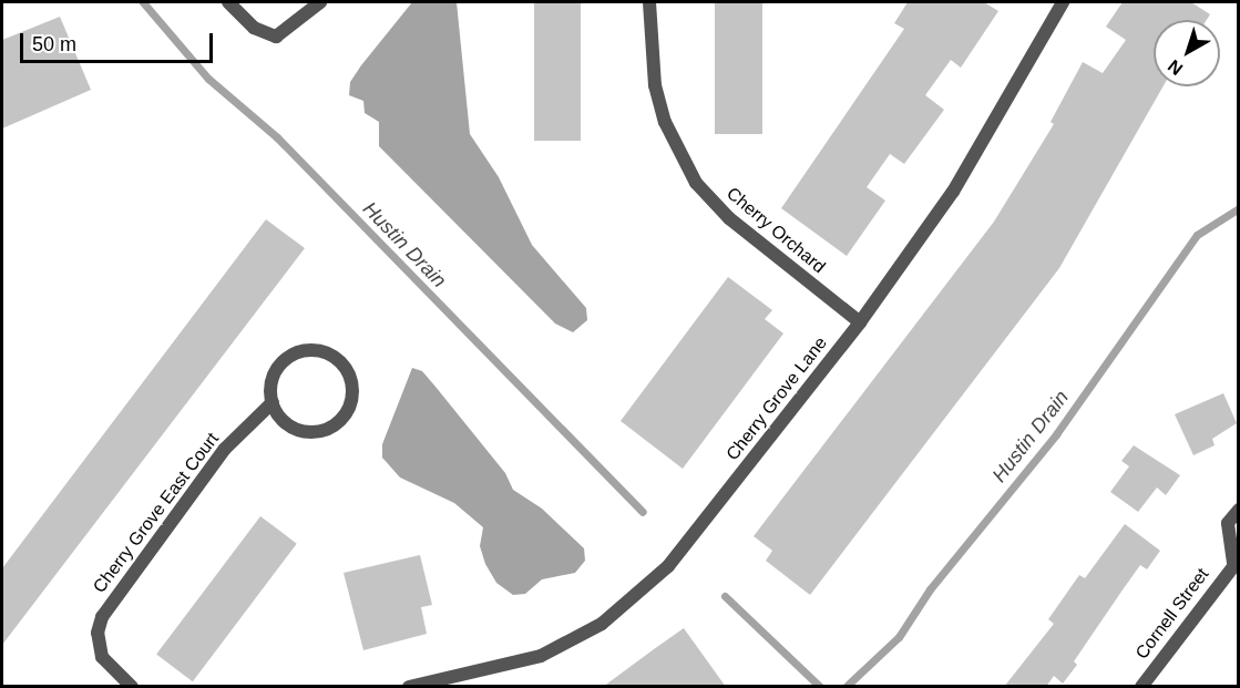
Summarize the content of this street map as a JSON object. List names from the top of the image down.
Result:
{
  "streets": {
    "street": [
      "Cherry Orchard",
      "Cherry Grove Lane",
      "Cherry Grove East Court",
      "Cornell Street"
    ]
  },
  "crossings": [
    ["Cherry Orchard", "Cherry Grove Lane"]
  ],
  "water": ["Hustin Drain"],
  "scale_bar": "50 m",
  "north": "bottom left"
}
